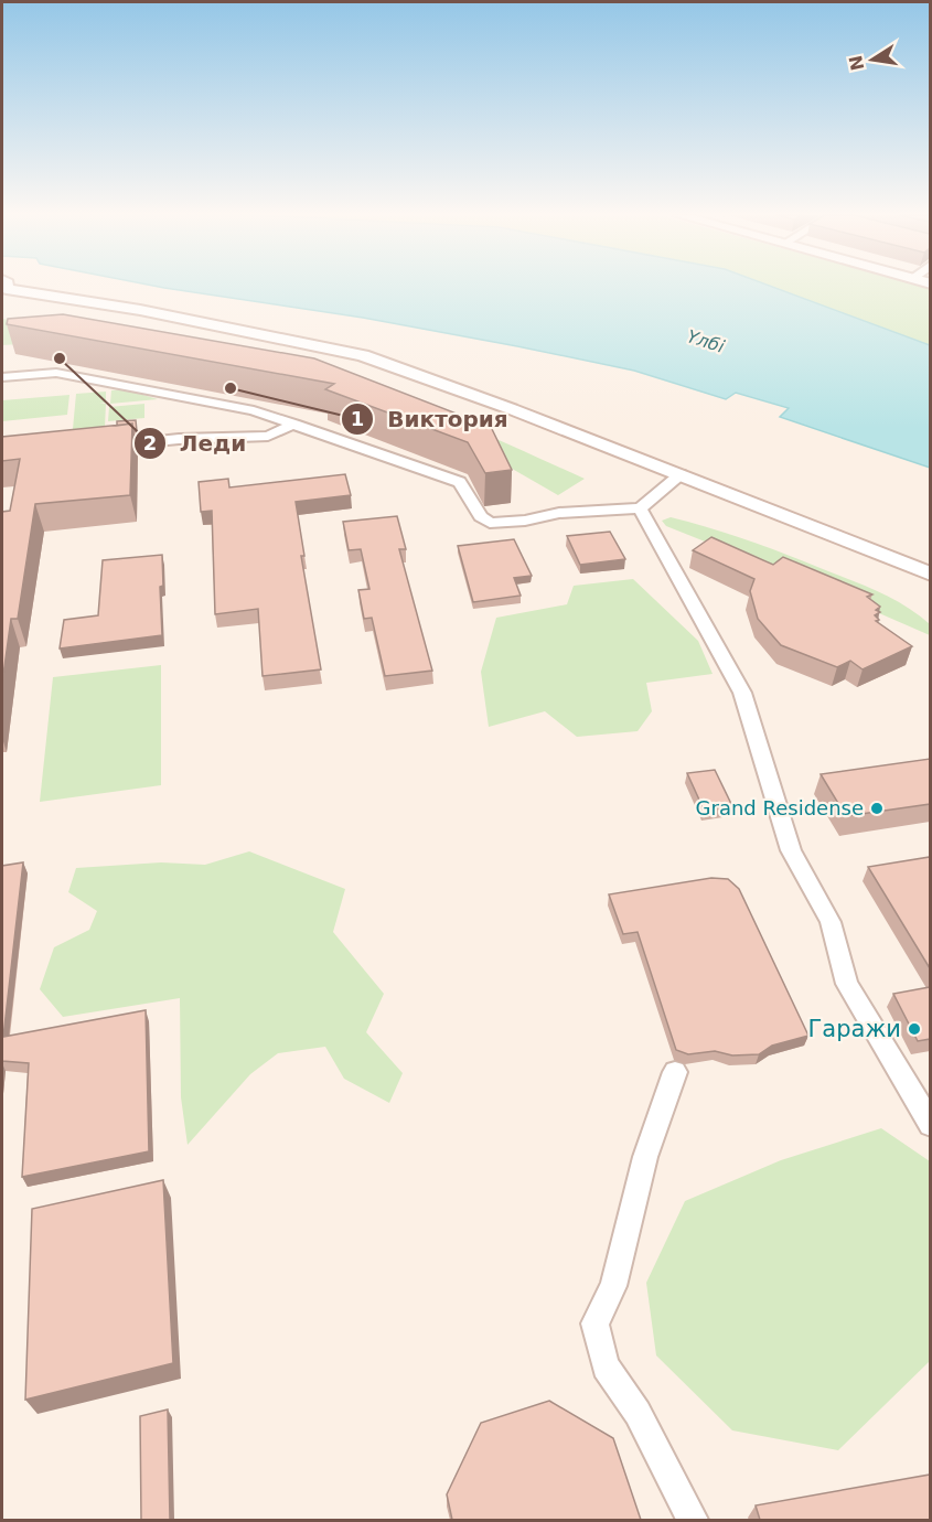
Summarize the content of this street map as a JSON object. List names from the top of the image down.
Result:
{
  "water": ["Үлбі"],
  "places": [
    "Леди",
    "Виктория",
    "Grand Residense",
    "Гаражи"
  ],
  "north": "left"
}
